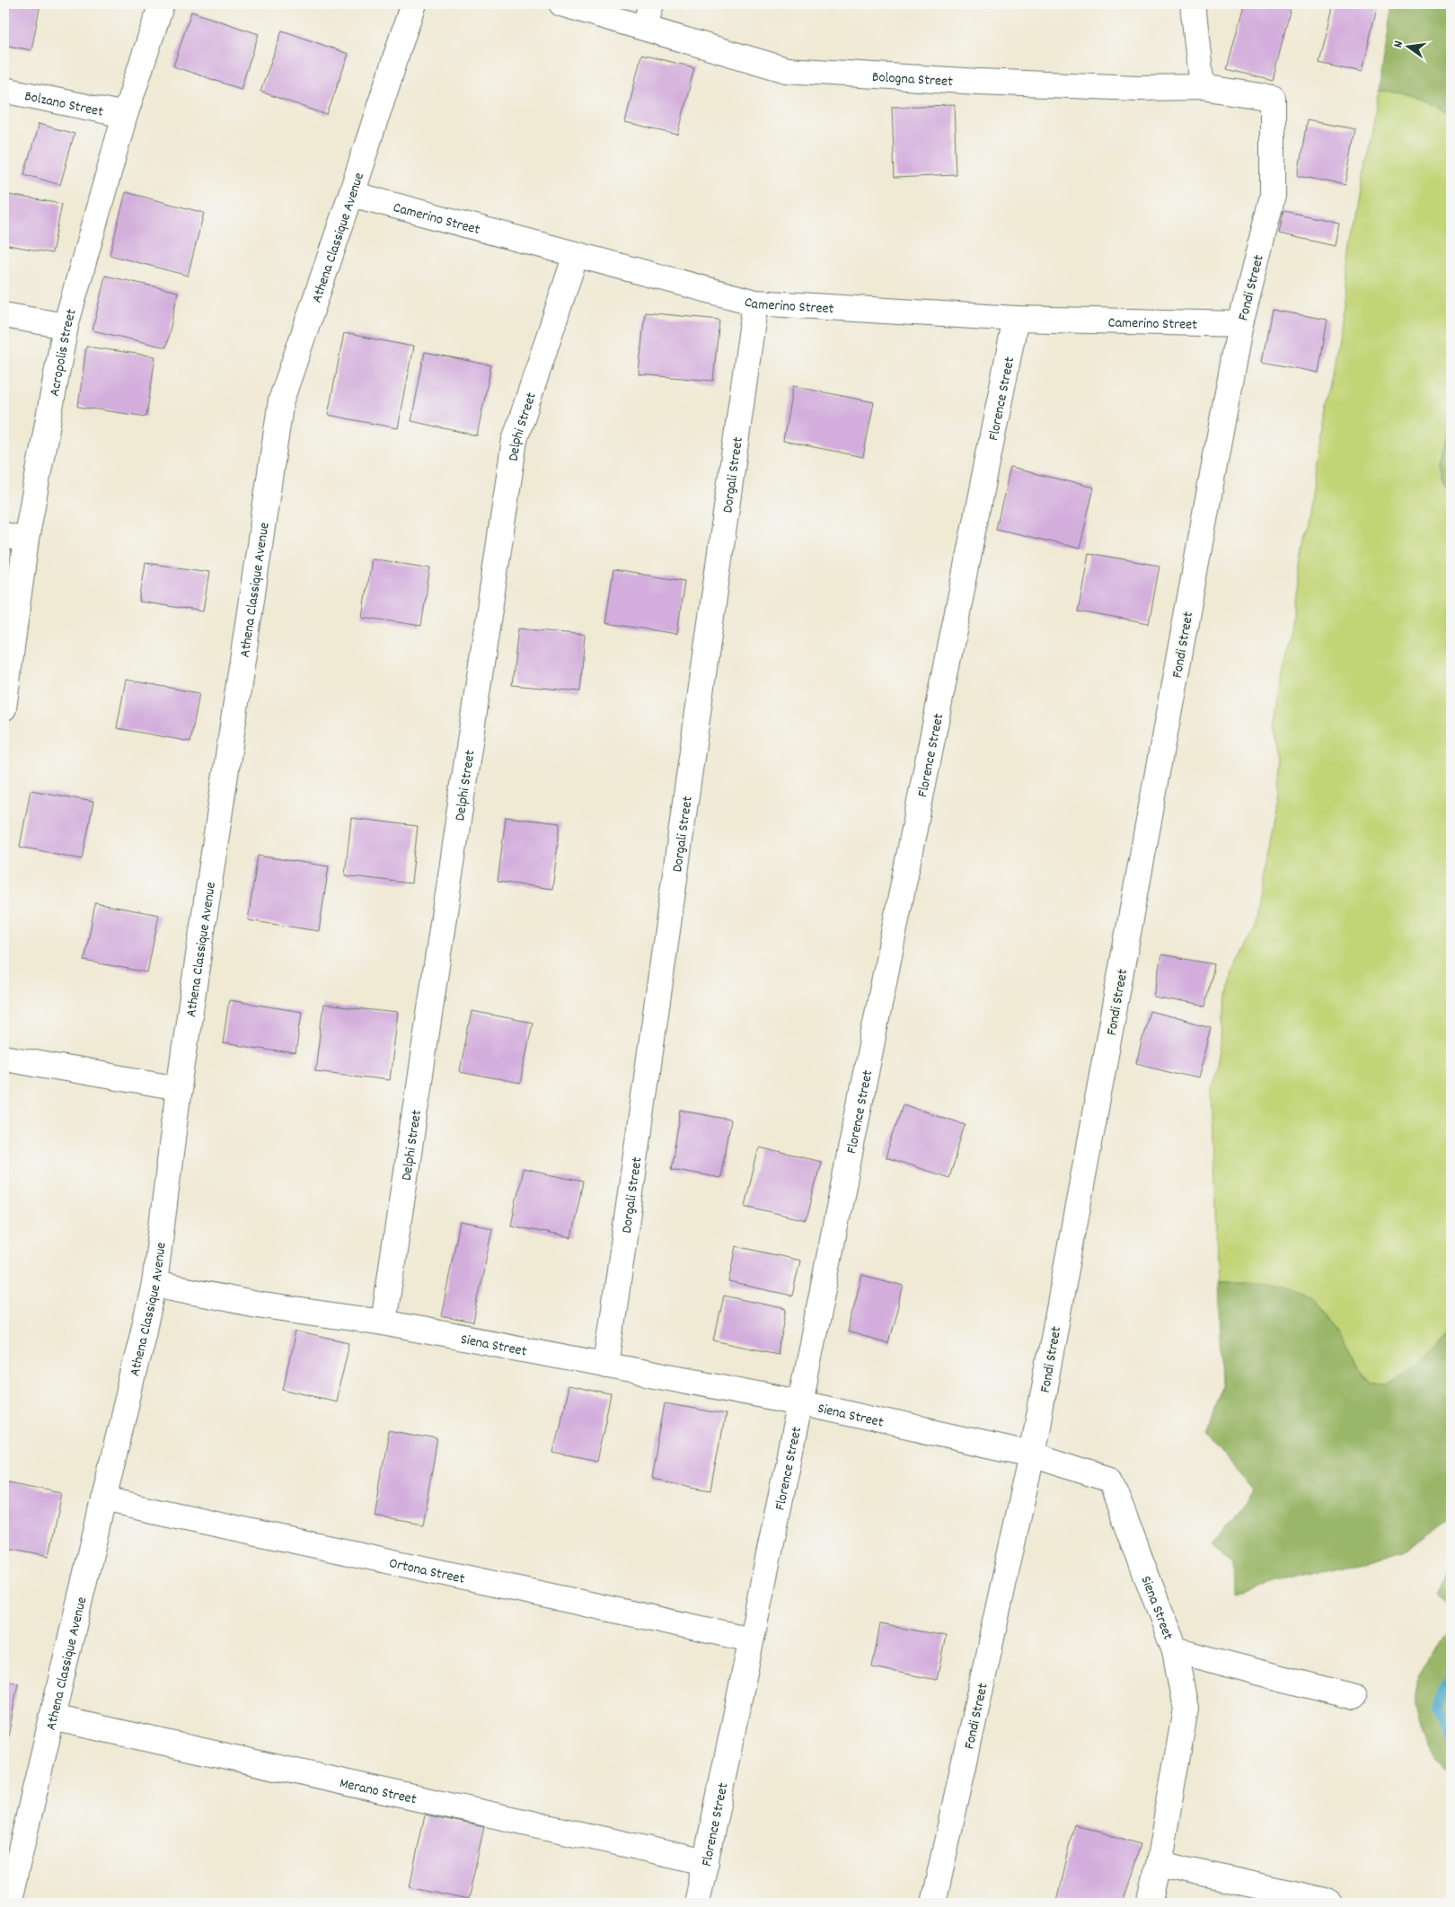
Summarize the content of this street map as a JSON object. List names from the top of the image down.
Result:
{
  "streets": {
    "street": [
      "Bologna Street",
      "Bolzano Street",
      "Camerino Street",
      "Athena Classique Avenue",
      "Fondi Street",
      "Acropolis Street",
      "Florence Street",
      "Delphi Street",
      "Dorgali Street",
      "Siena Street",
      "Ortona Street",
      "Merano Street"
    ]
  },
  "crossings": [
    ["Bologna Street", "Fondi Street"],
    ["Bolzano Street", "Acropolis Street"],
    ["Camerino Street", "Athena Classique Avenue"],
    ["Camerino Street", "Fondi Street"],
    ["Camerino Street", "Florence Street"],
    ["Camerino Street", "Delphi Street"],
    ["Camerino Street", "Dorgali Street"],
    ["Athena Classique Avenue", "Siena Street"],
    ["Athena Classique Avenue", "Ortona Street"],
    ["Athena Classique Avenue", "Merano Street"],
    ["Fondi Street", "Siena Street"],
    ["Florence Street", "Siena Street"],
    ["Florence Street", "Ortona Street"],
    ["Florence Street", "Merano Street"],
    ["Delphi Street", "Siena Street"],
    ["Dorgali Street", "Siena Street"]
  ],
  "north": "left"
}
